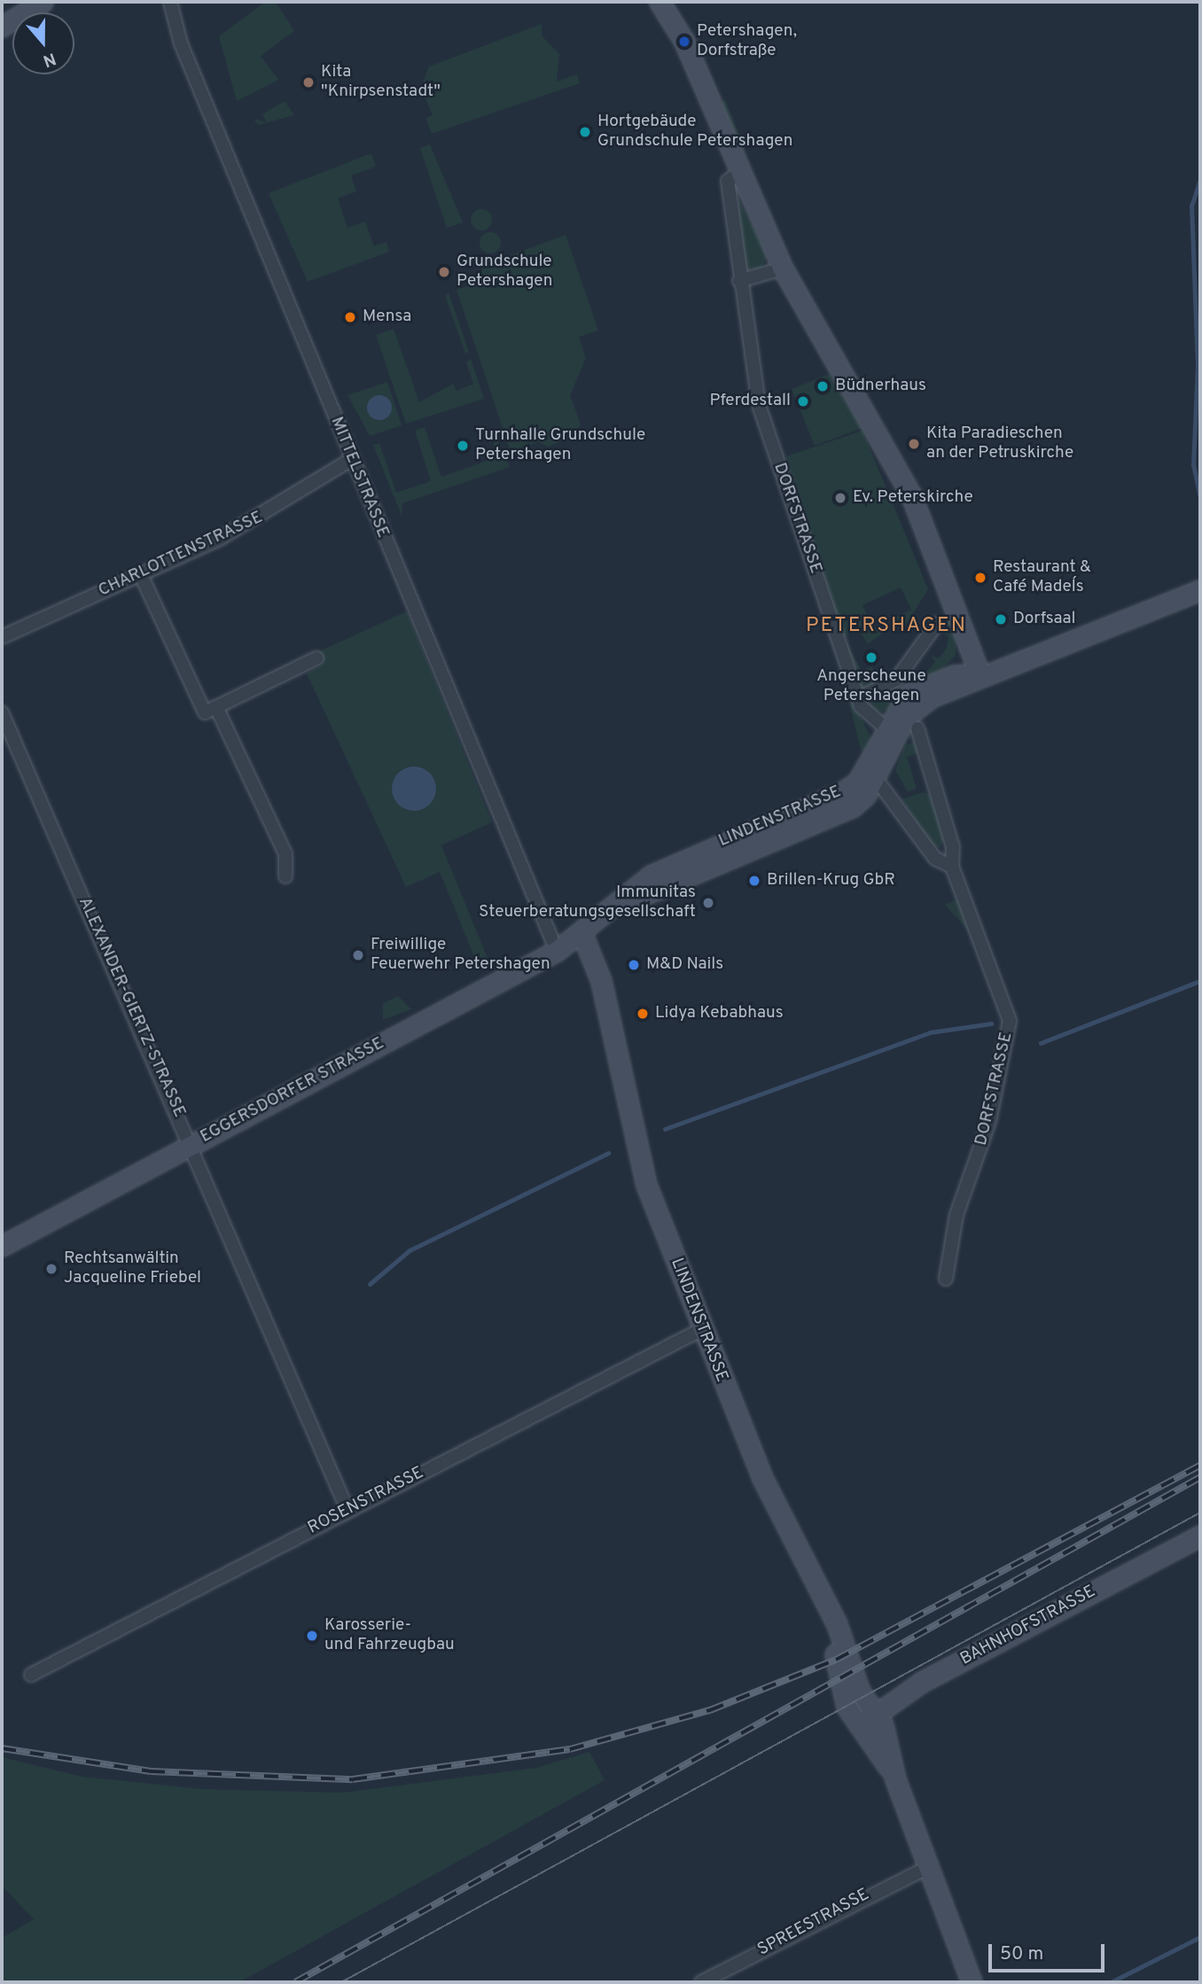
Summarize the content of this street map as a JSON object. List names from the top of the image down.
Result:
{
  "streets": {
    "main road": ["LINDENSTRASSE", "EGGERSDORFER STRASSE", "BAHNHOFSTRASSE"],
    "street": [
      "MITTELSTRASSE",
      "DORFSTRASSE",
      "CHARLOTTENSTRASSE",
      "ALEXANDER-GIERTZ-STRASSE",
      "ROSENSTRASSE",
      "SPREESTRASSE"
    ]
  },
  "crossings": [
    ["MITTELSTRASSE", "CHARLOTTENSTRASSE"],
    ["MITTELSTRASSE", "EGGERSDORFER STRASSE"],
    ["DORFSTRASSE", "LINDENSTRASSE"],
    ["LINDENSTRASSE", "EGGERSDORFER STRASSE"],
    ["LINDENSTRASSE", "ROSENSTRASSE"],
    ["LINDENSTRASSE", "BAHNHOFSTRASSE"],
    ["LINDENSTRASSE", "SPREESTRASSE"],
    ["ALEXANDER-GIERTZ-STRASSE", "EGGERSDORFER STRASSE"],
    ["ALEXANDER-GIERTZ-STRASSE", "ROSENSTRASSE"]
  ],
  "districts": ["PETERSHAGEN"],
  "places": [
    "Petershagen, Dorfstraße",
    "Kita \"Knirpsenstadt\"",
    "Hortgebäude Grundschule Petershagen",
    "Grundschule Petershagen",
    "Mensa",
    "Büdnerhaus",
    "Pferdestall",
    "Kita Paradieschen an der Petruskirche",
    "Turnhalle Grundschule Petershagen",
    "Ev. Peterskirche",
    "Restaurant & Café Madel´s",
    "Dorfsaal",
    "Angerscheune Petershagen",
    "Brillen-Krug GbR",
    "Immunitas Steuerberatungsgesellschaft",
    "Freiwillige Feuerwehr Petershagen",
    "M&D Nails",
    "Lidya Kebabhaus",
    "Rechtsanwältin Jacqueline Friebel",
    "Karosserie- und Fahrzeugbau"
  ],
  "scale_bar": "50 m",
  "north": "bottom"
}
